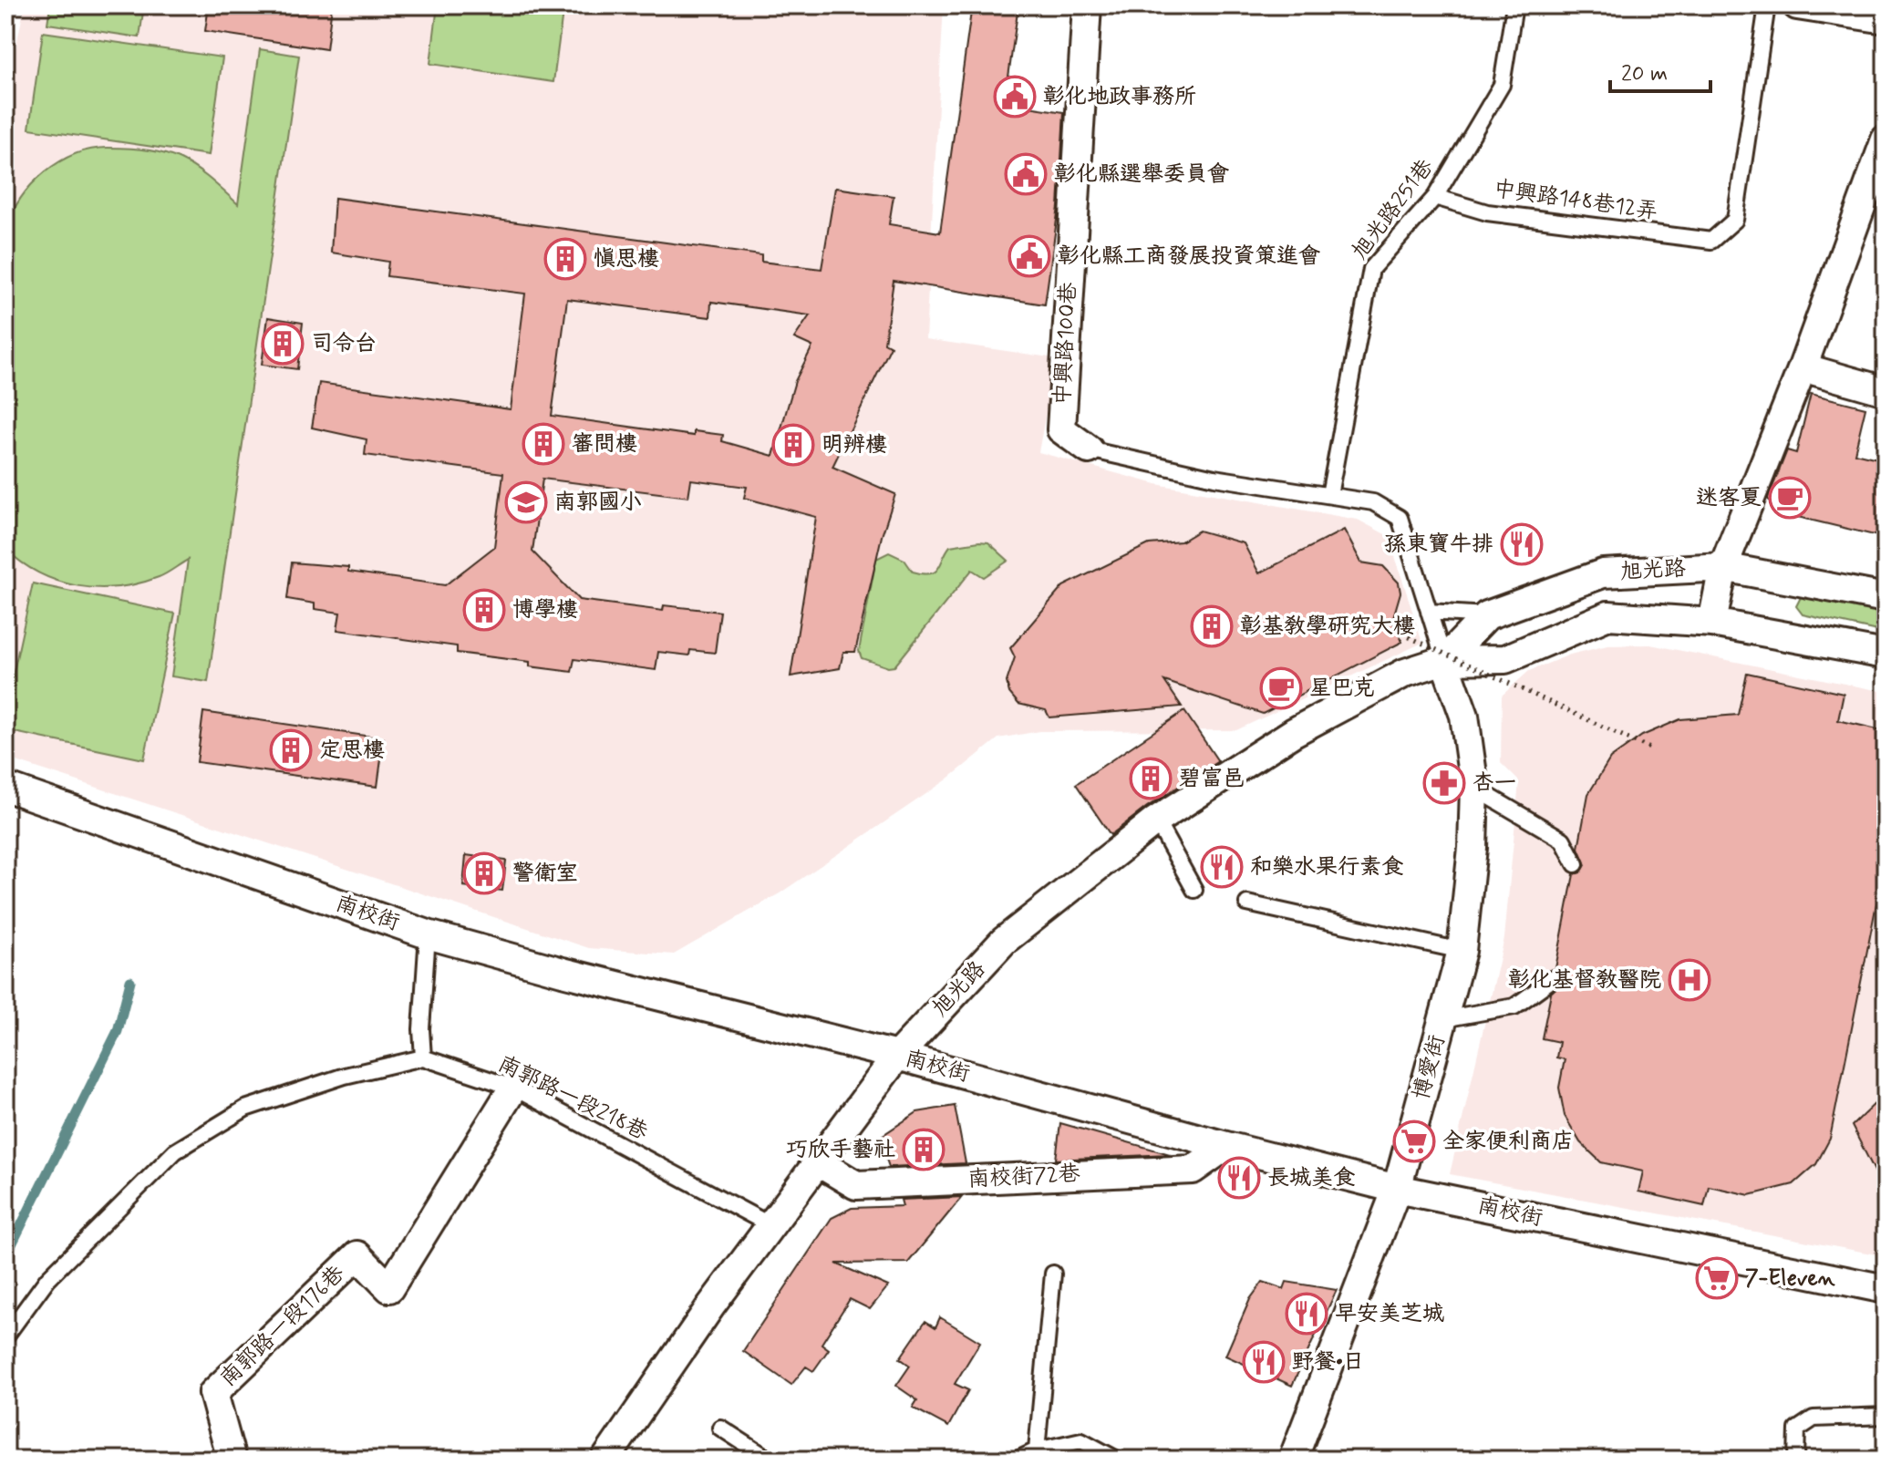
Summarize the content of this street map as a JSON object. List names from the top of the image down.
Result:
{
  "streets": {
    "street": [
      "中興路100巷",
      "旭光路",
      "南校街",
      "博愛街",
      "南校街72巷",
      "南郭路一段176巷"
    ],
    "lane": ["中興路148巷12弄", "旭光路251巷", "南郭路一段218巷"]
  },
  "crossings": [
    ["中興路148巷12弄", "旭光路251巷"],
    ["旭光路", "南校街"],
    ["旭光路", "博愛街"],
    ["旭光路", "南郭路一段218巷"],
    ["旭光路", "南校街72巷"],
    ["南校街", "博愛街"],
    ["南校街", "南校街72巷"],
    ["南郭路一段218巷", "南郭路一段176巷"]
  ],
  "places": {
    "public building": ["彰化地政事務所", "彰化縣選舉委員會", "彰化縣工商發展投資策進會"],
    "building": [
      "慎思樓",
      "司令台",
      "審問樓",
      "明辨樓",
      "博學樓",
      "彰基教學研究大樓",
      "定思樓",
      "碧富邑",
      "警衛室",
      "巧欣手藝社"
    ],
    "cafe": ["迷客夏", "星巴克"],
    "school or university": ["南郭國小"],
    "restaurant": [
      "孫東寶牛排",
      "和樂水果行素食",
      "長城美食",
      "早安美芝城",
      "野餐•日"
    ],
    "pharmacy": ["杏一"],
    "hospital": ["彰化基督教醫院"],
    "supermarket": ["全家便利商店", "7-Eleven"]
  },
  "scale_bar": "20 m"
}
